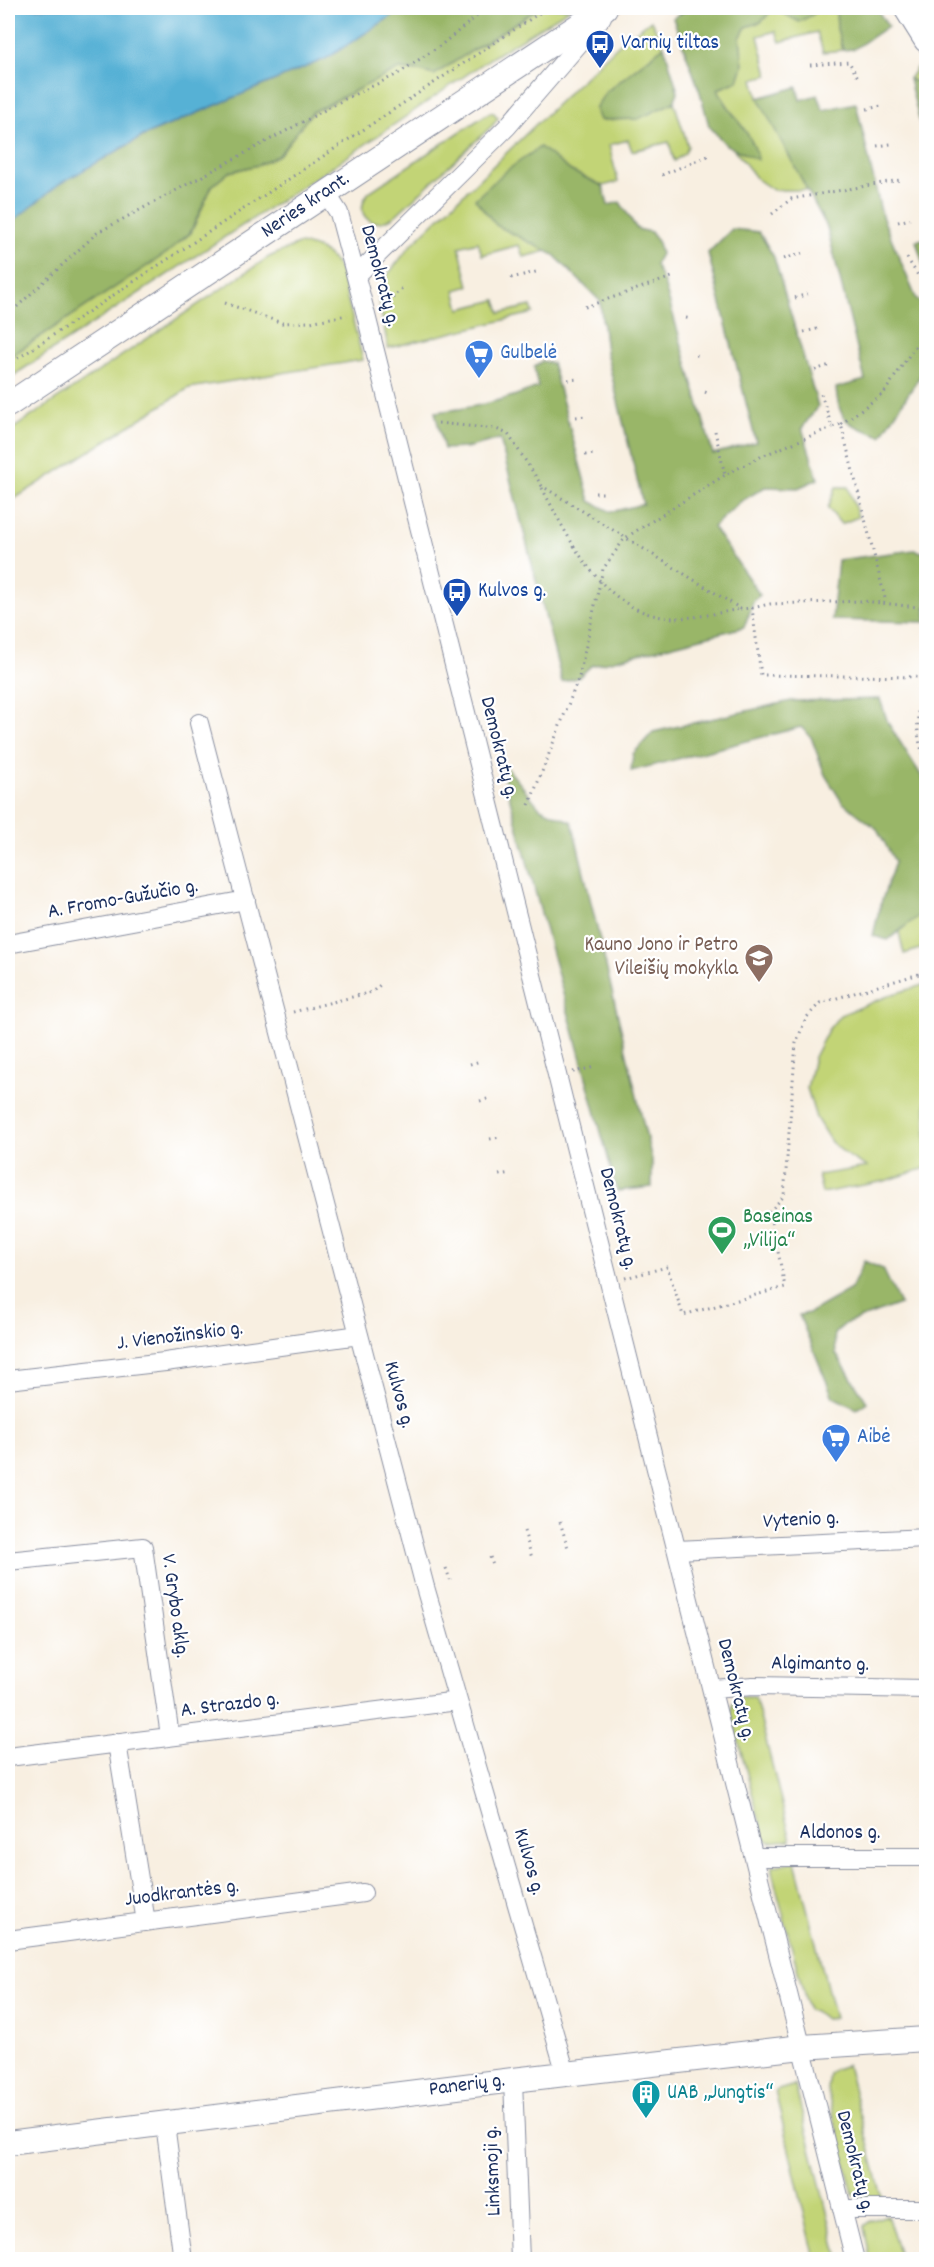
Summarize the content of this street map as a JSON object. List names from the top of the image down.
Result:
{
  "streets": {
    "main road": ["Neries krant.", "Panerių g."],
    "street": [
      "Demokratų g.",
      "A. Fromo-Gužučio g.",
      "J. Vienožinskio g.",
      "Kulvos g.",
      "Vytenio g.",
      "V. Grybo aklg.",
      "Algimanto g.",
      "A. Strazdo g.",
      "Aldonos g.",
      "Juodkrantės g.",
      "Linksmoji g."
    ]
  },
  "crossings": [
    ["Neries krant.", "Demokratų g."],
    ["Demokratų g.", "Vytenio g."],
    ["Demokratų g.", "Algimanto g."],
    ["Demokratų g.", "Aldonos g."],
    ["Demokratų g.", "Panerių g."],
    ["A. Fromo-Gužučio g.", "Kulvos g."],
    ["J. Vienožinskio g.", "Kulvos g."],
    ["Kulvos g.", "A. Strazdo g."],
    ["Kulvos g.", "Panerių g."],
    ["V. Grybo aklg.", "A. Strazdo g."],
    ["Panerių g.", "Linksmoji g."]
  ],
  "places": {
    "bus stop": ["Varnių tiltas", "Kulvos g."],
    "supermarket": ["Gulbelė", "Aibė"],
    "school or university": ["Kauno Jono ir Petro Vileišių mokykla"],
    "sports": ["Baseinas „Vilija“"],
    "building": ["UAB „Jungtis“"]
  }
}
